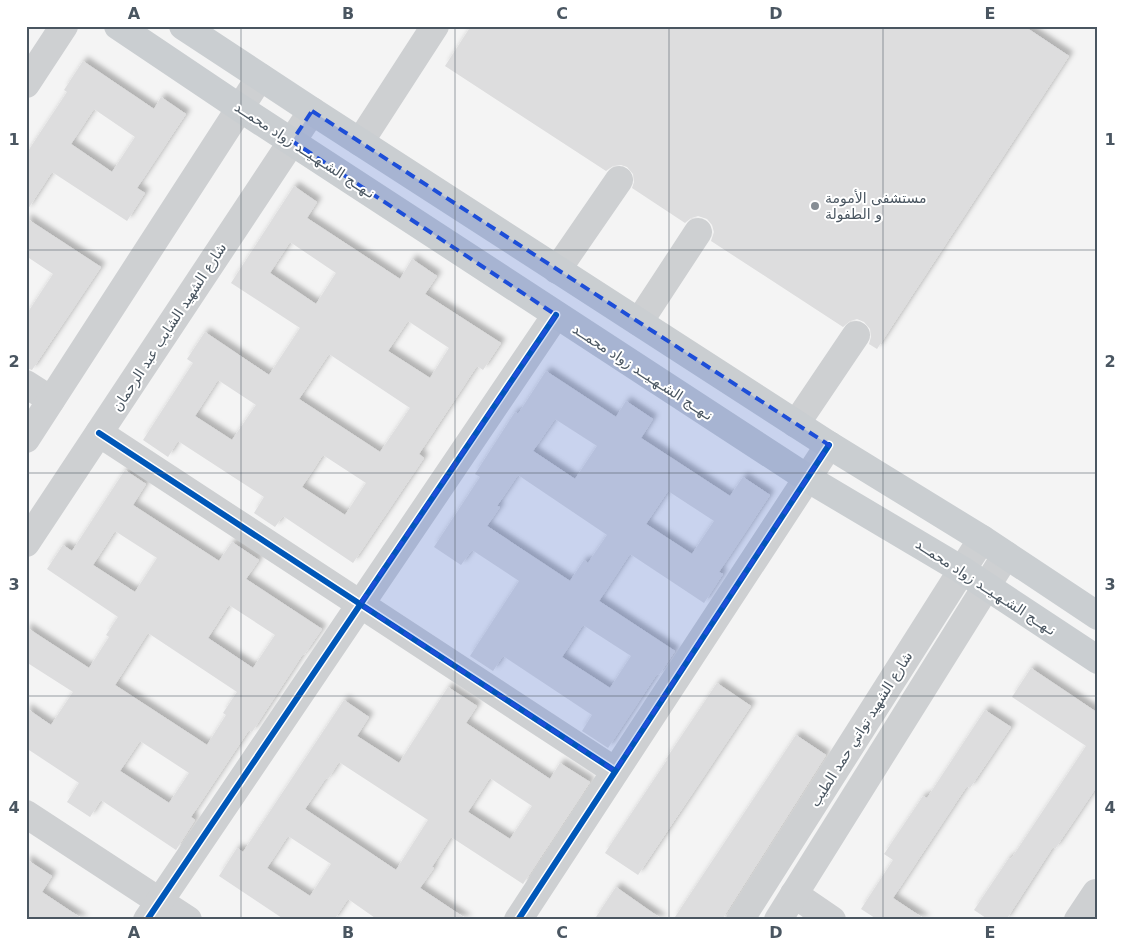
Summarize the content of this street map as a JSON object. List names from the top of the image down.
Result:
{
  "streets": {
    "main road": ["نـهــج الشـهـيــد زواد محمــد"],
    "street": ["شارع الشهيد الشايب عبد الرحمان", "شارع الشهيد تواتي حمد الطيب"]
  },
  "crossings": [
    ["نـهــج الشـهـيــد زواد محمــد", "شارع الشهيد الشايب عبد الرحمان"],
    ["نـهــج الشـهـيــد زواد محمــد", "شارع الشهيد تواتي حمد الطيب"]
  ],
  "places": ["مستشفى الأمومة و الطفولة"],
  "grid": {
    "columns": [
      "A",
      "B",
      "C",
      "D",
      "E"
    ],
    "rows": [
      "1",
      "2",
      "3",
      "4"
    ]
  }
}
